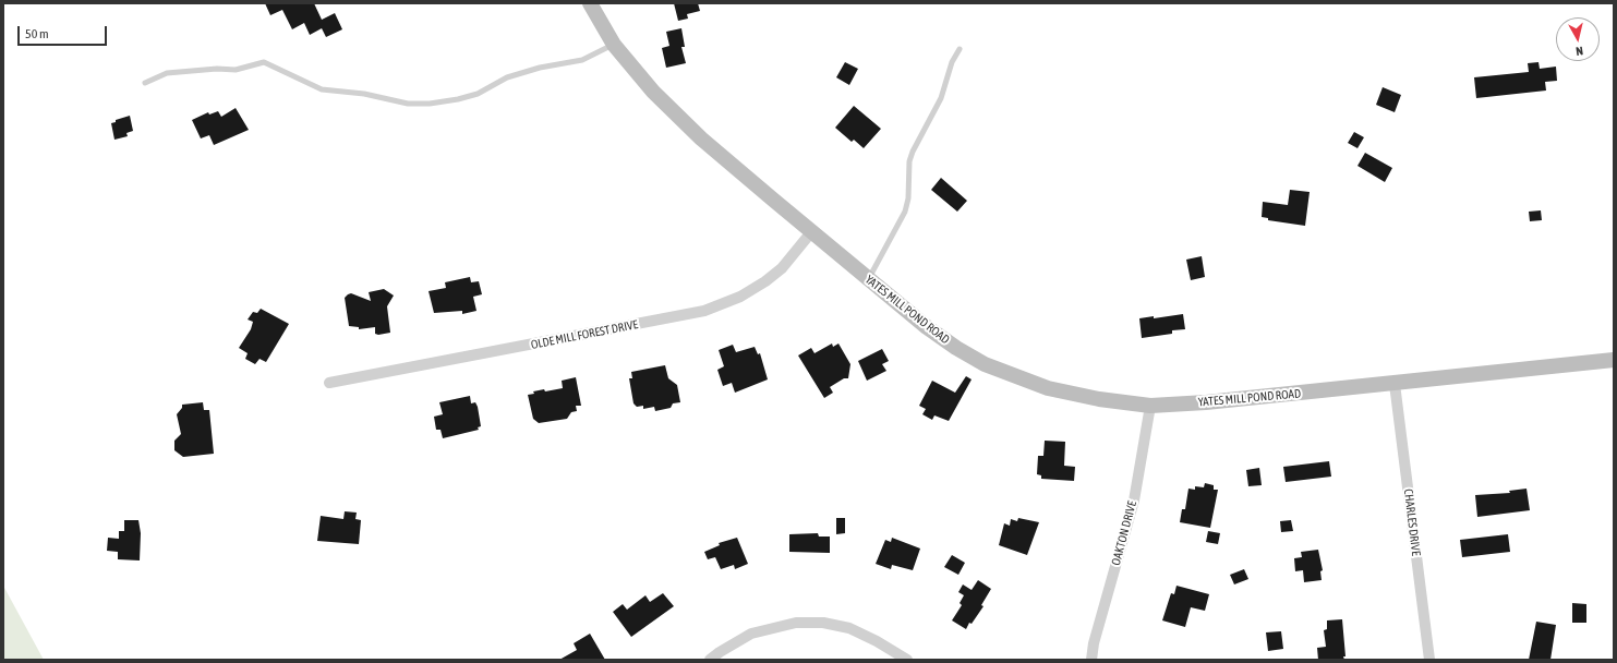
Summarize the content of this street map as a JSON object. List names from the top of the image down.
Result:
{
  "streets": {
    "street": [
      "YATES MILL POND ROAD",
      "OLDE MILL FOREST DRIVE",
      "CHARLES DRIVE",
      "OAKTON DRIVE"
    ]
  },
  "crossings": [
    ["YATES MILL POND ROAD", "OLDE MILL FOREST DRIVE"],
    ["YATES MILL POND ROAD", "CHARLES DRIVE"],
    ["YATES MILL POND ROAD", "OAKTON DRIVE"]
  ],
  "scale_bar": "50 m",
  "north": "bottom"
}
